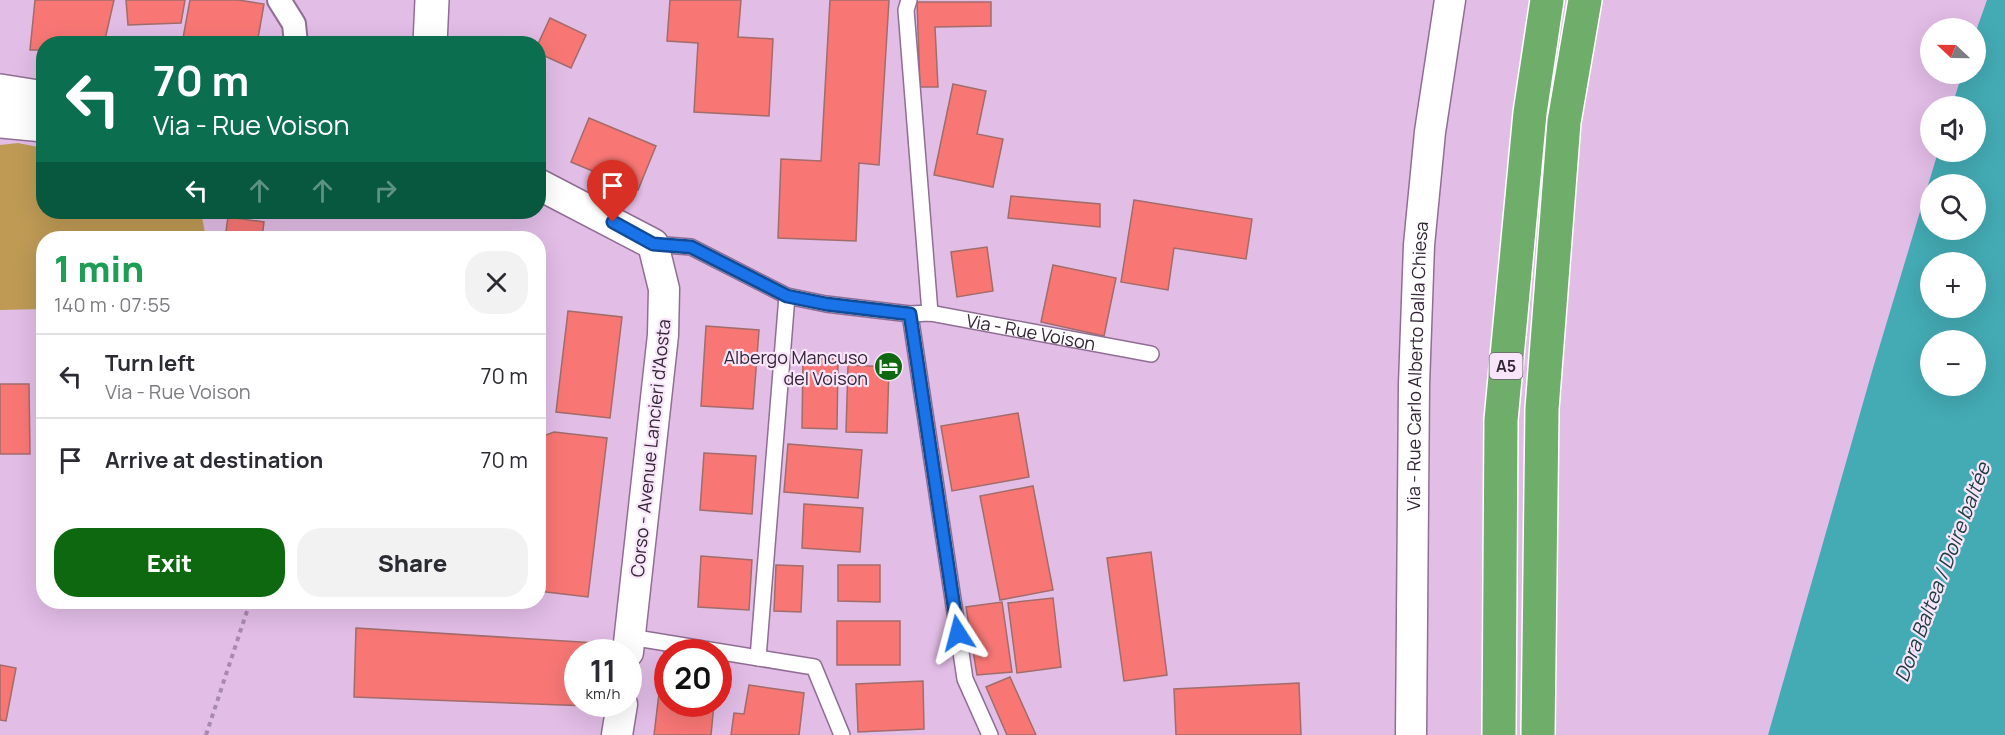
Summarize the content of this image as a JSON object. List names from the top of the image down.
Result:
{
  "streets": {
    "highway": ["A5"],
    "street": ["Via - Rue Voison", "Via - Rue Carlo Alberto Dalla Chiesa", "Corso - Avenue Lancieri d'Aosta"]
  },
  "crossings": [
    ["Via - Rue Voison", "Corso - Avenue Lancieri d'Aosta"]
  ],
  "water": ["Dora Baltea / Doire baltée"],
  "places": {
    "hotel": ["Albergo Mancuso del Voison"]
  },
  "north": "left",
  "page": {
    "map_buttons": ["+", "−"],
    "turn": ["70 m", "Via - Rue Voison"],
    "heading": ["1 min", "140 m · 07:55"],
    "list": [
      {
        "name": "Turn left",
        "note": "Via - Rue Voison",
        "value": "70 m"
      },
      {
        "name": "Arrive at destination",
        "value": "70 m"
      }
    ],
    "buttons": ["Exit", "Share"],
    "speed": "11 km/h",
    "limit": "20"
  }
}
